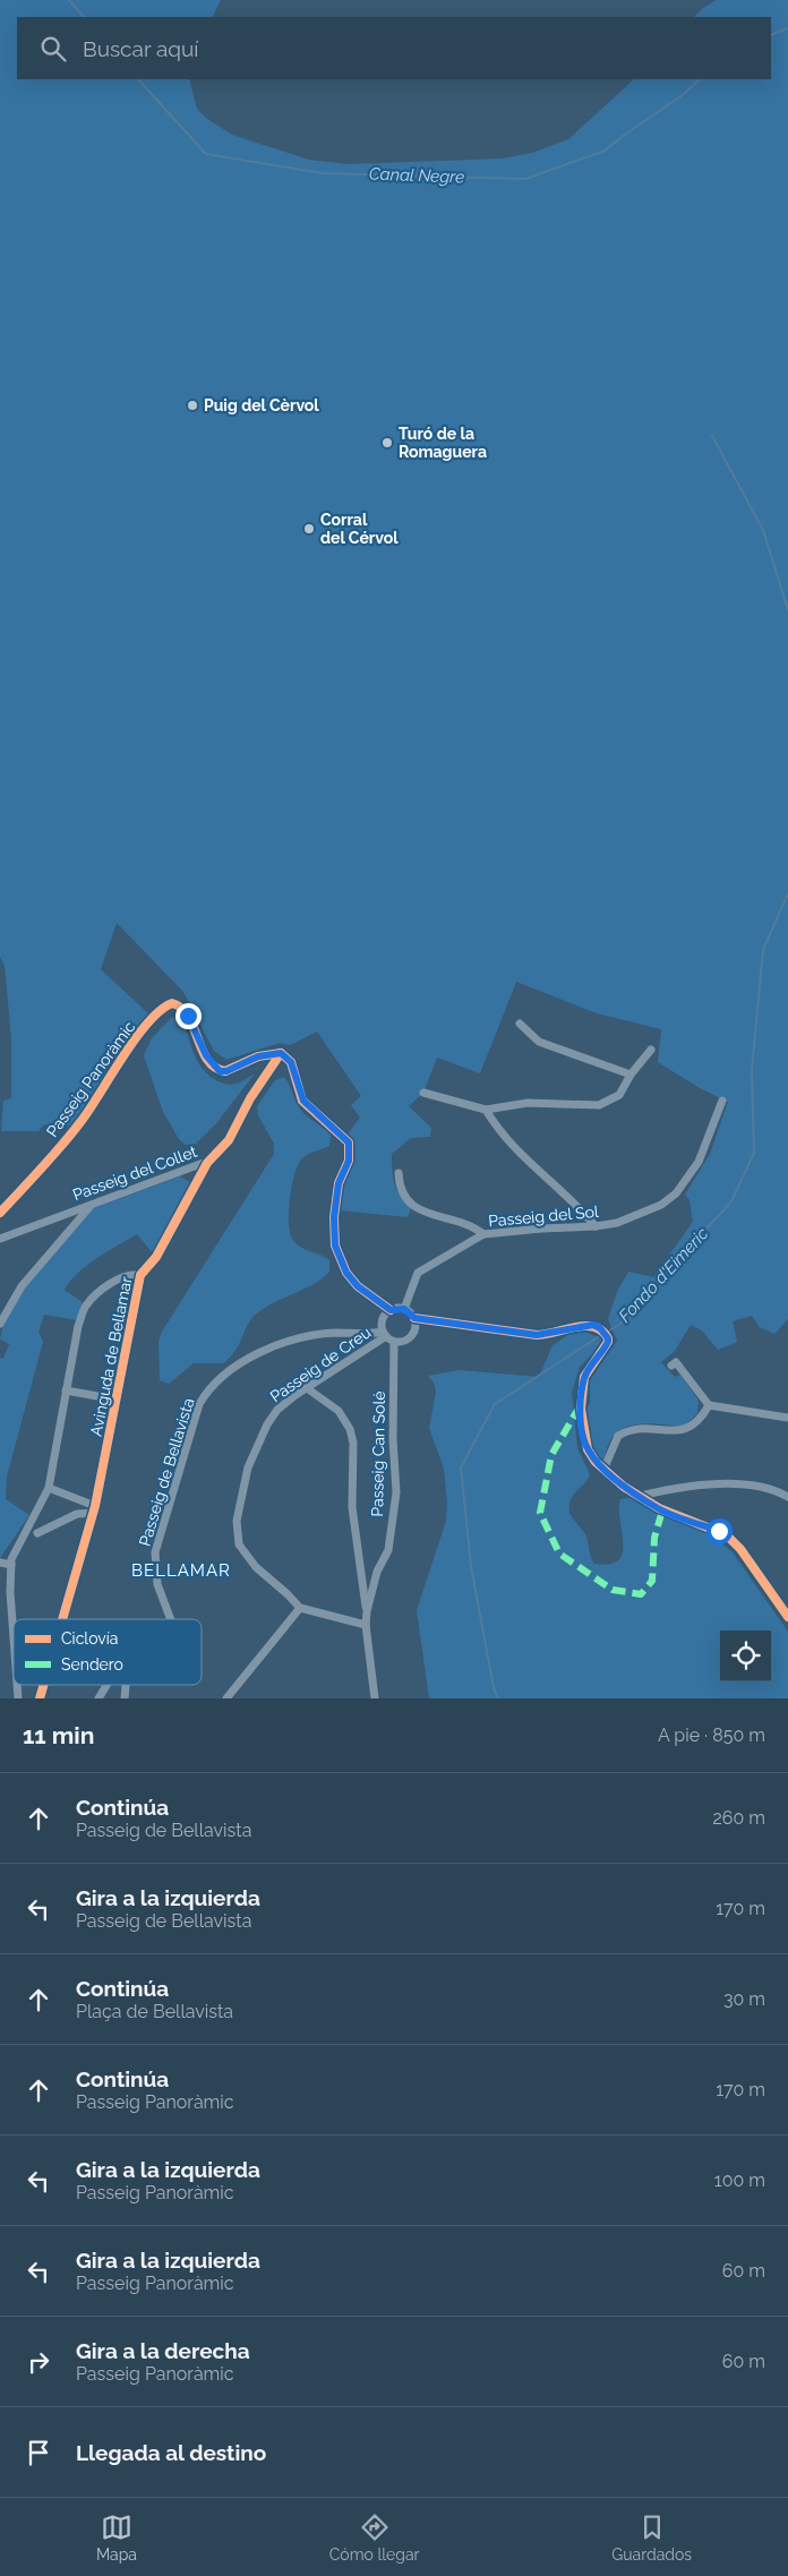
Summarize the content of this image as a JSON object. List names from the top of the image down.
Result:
{
  "streets": {
    "street": [
      "Passeig Panoràmic",
      "Passeig del Collet",
      "Passeig del Sol",
      "Avinguda de Bellamar",
      "Passeig de Creu",
      "Passeig Can Solé",
      "Passeig de Bellavista"
    ]
  },
  "crossings": [
    ["Passeig Panoràmic", "Avinguda de Bellamar"],
    ["Passeig del Collet", "Avinguda de Bellamar"],
    ["Passeig del Sol", "Passeig de Creu"],
    ["Passeig del Sol", "Passeig Can Solé"],
    ["Passeig del Sol", "Passeig de Bellavista"],
    ["Passeig de Creu", "Passeig Can Solé"],
    ["Passeig de Creu", "Passeig de Bellavista"],
    ["Passeig Can Solé", "Passeig de Bellavista"]
  ],
  "districts": ["BELLAMAR"],
  "water": ["Canal Negre", "Fondo d'Eimeric"],
  "places": ["Puig del Cèrvol", "Turó de la Romaguera", "Corral del Cérvol"],
  "legend": ["Ciclovía", "Sendero"],
  "page": {
    "search": "Buscar aquí",
    "heading": ["11 min", "A pie · 850 m"],
    "list": [
      ["Continúa", "Passeig de Bellavista", "260 m"],
      ["Gira a la izquierda", "Passeig de Bellavista", "170 m"],
      ["Continúa", "Plaça de Bellavista", "30 m"],
      ["Continúa", "Passeig Panoràmic", "170 m"],
      ["Gira a la izquierda", "Passeig Panoràmic", "100 m"],
      ["Gira a la izquierda", "Passeig Panoràmic", "60 m"],
      ["Gira a la derecha", "Passeig Panoràmic", "60 m"],
      "Llegada al destino"
    ],
    "nav": ["Mapa", "Cómo llegar", "Guardados"]
  }
}
